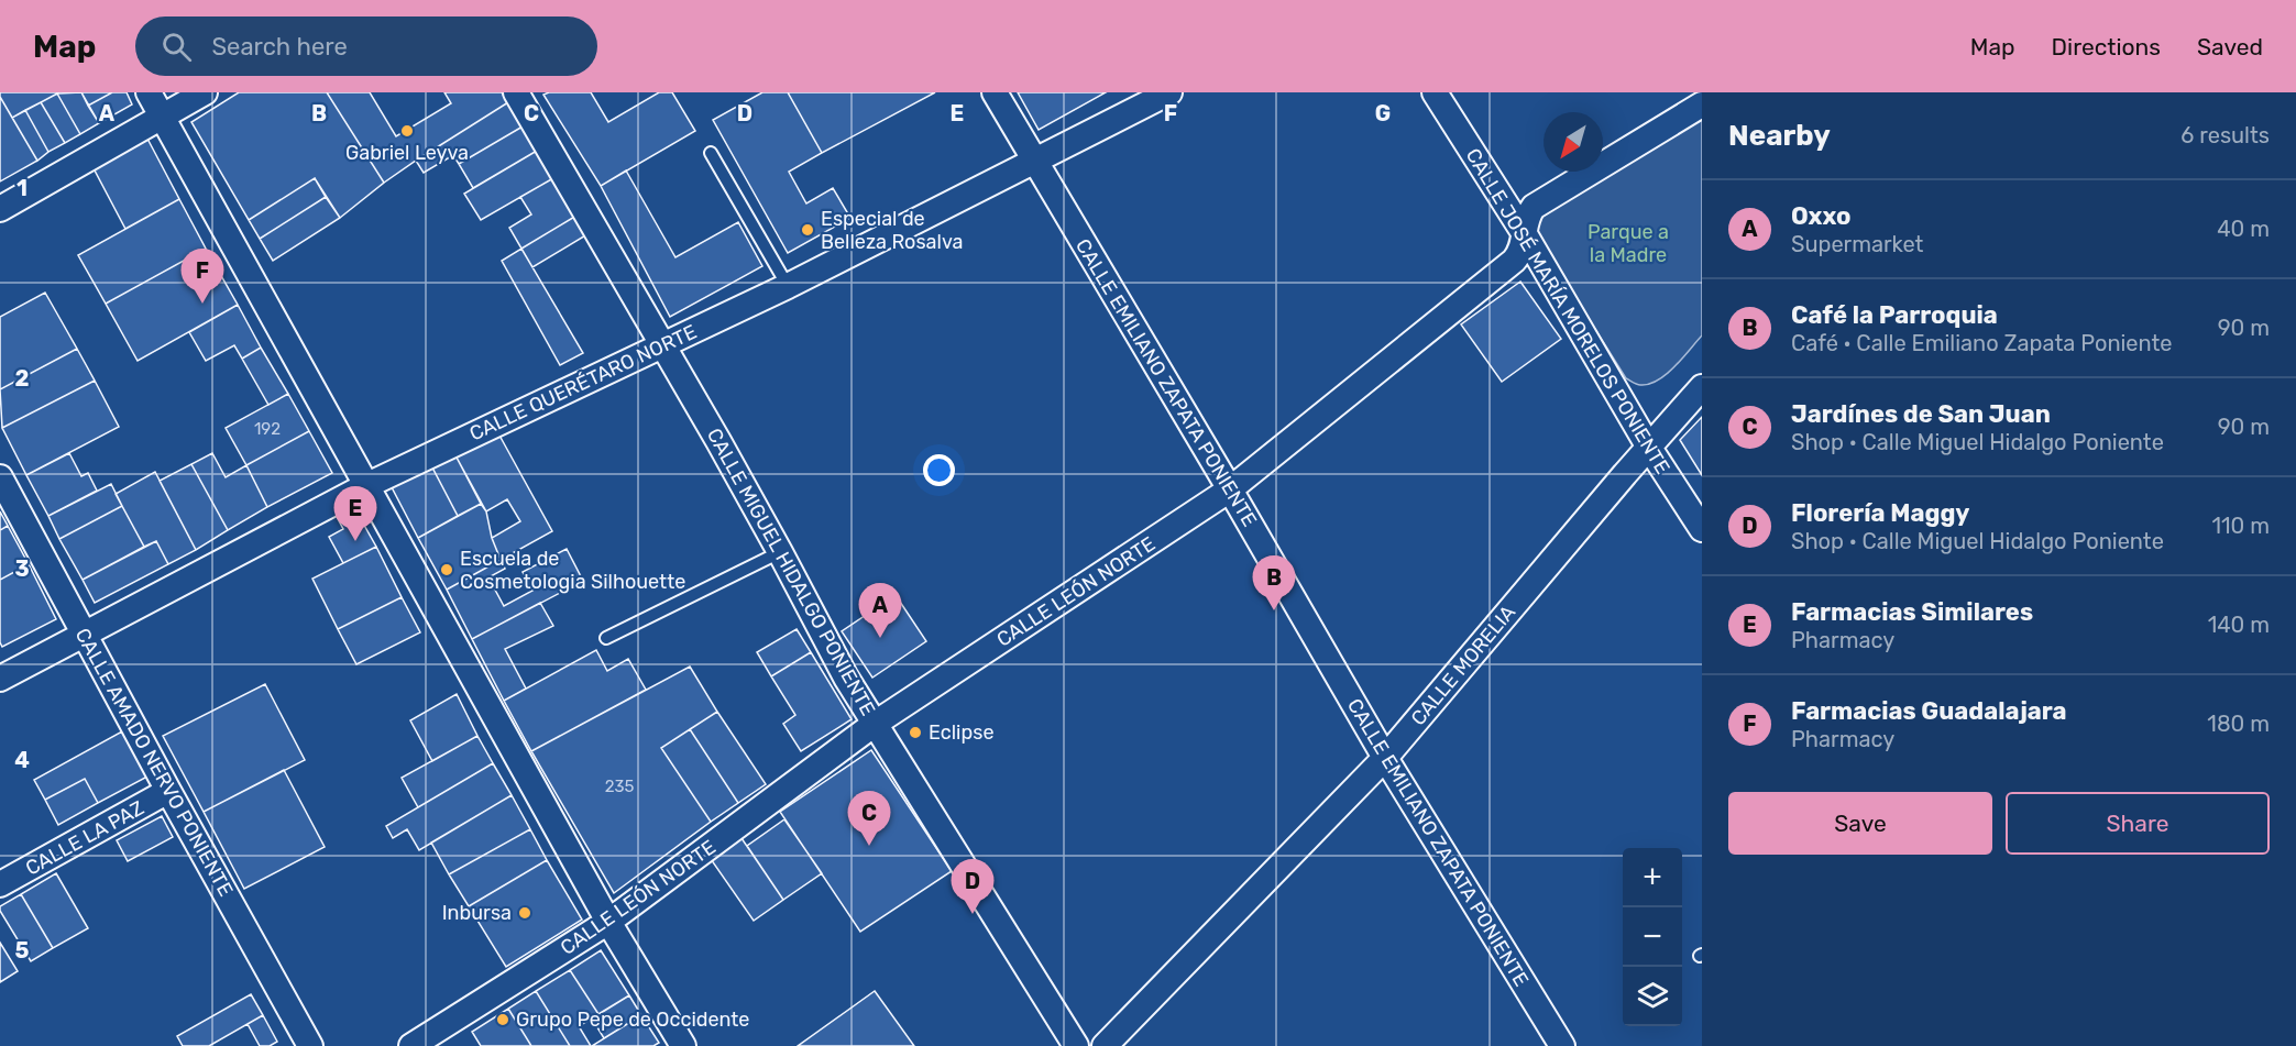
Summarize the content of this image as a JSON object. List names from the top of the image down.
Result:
{
  "streets": {
    "street": [
      "CALLE JOSÉ MARÍA MORELOS PONIENTE",
      "CALLE QUERÉTARO NORTE",
      "CALLE EMILIANO ZAPATA PONIENTE",
      "CALLE MIGUEL HIDALGO PONIENTE",
      "CALLE LEÓN NORTE",
      "CALLE MORELIA",
      "CALLE AMADO NERVO PONIENTE",
      "CALLE LA PAZ"
    ]
  },
  "crossings": [
    ["CALLE JOSÉ MARÍA MORELOS PONIENTE", "CALLE LEÓN NORTE"],
    ["CALLE JOSÉ MARÍA MORELOS PONIENTE", "CALLE MORELIA"],
    ["CALLE QUERÉTARO NORTE", "CALLE EMILIANO ZAPATA PONIENTE"],
    ["CALLE QUERÉTARO NORTE", "CALLE MIGUEL HIDALGO PONIENTE"],
    ["CALLE QUERÉTARO NORTE", "CALLE AMADO NERVO PONIENTE"],
    ["CALLE EMILIANO ZAPATA PONIENTE", "CALLE LEÓN NORTE"],
    ["CALLE EMILIANO ZAPATA PONIENTE", "CALLE MORELIA"],
    ["CALLE MIGUEL HIDALGO PONIENTE", "CALLE LEÓN NORTE"],
    ["CALLE AMADO NERVO PONIENTE", "CALLE LA PAZ"]
  ],
  "parks": ["Parque a la Madre"],
  "places": [
    "Gabriel Leyva",
    "Especial de Belleza Rosalva",
    "Escuela de Cosmetologia Silhouette",
    "Eclipse",
    "Inbursa",
    "Grupo Pepe de Occidente"
  ],
  "house_numbers": ["192", "235"],
  "north": "bottom left",
  "page": {
    "header": "Map",
    "search": "Search here",
    "nav": ["Map", "Directions", "Saved"],
    "heading": ["Nearby", "6 results"],
    "list": [
      {
        "mark": "A",
        "name": "Oxxo",
        "note": "Supermarket",
        "value": "40 m"
      },
      {
        "mark": "B",
        "name": "Café la Parroquia",
        "note": "Café · Calle Emiliano Zapata Poniente",
        "value": "90 m"
      },
      {
        "mark": "C",
        "name": "Jardínes de San Juan",
        "note": "Shop · Calle Miguel Hidalgo Poniente",
        "value": "90 m"
      },
      {
        "mark": "D",
        "name": "Florería Maggy",
        "note": "Shop · Calle Miguel Hidalgo Poniente",
        "value": "110 m"
      },
      {
        "mark": "E",
        "name": "Farmacias Similares",
        "note": "Pharmacy",
        "value": "140 m"
      },
      {
        "mark": "F",
        "name": "Farmacias Guadalajara",
        "note": "Pharmacy",
        "value": "180 m"
      }
    ],
    "pins": [
      "F",
      "E",
      "B",
      "A",
      "C",
      "D"
    ],
    "buttons": ["Save", "Share"],
    "map_buttons": ["+", "−"]
  },
  "grid": {
    "columns": [
      "A",
      "B",
      "C",
      "D",
      "E",
      "F",
      "G"
    ],
    "rows": [
      "1",
      "2",
      "3",
      "4",
      "5"
    ]
  }
}
